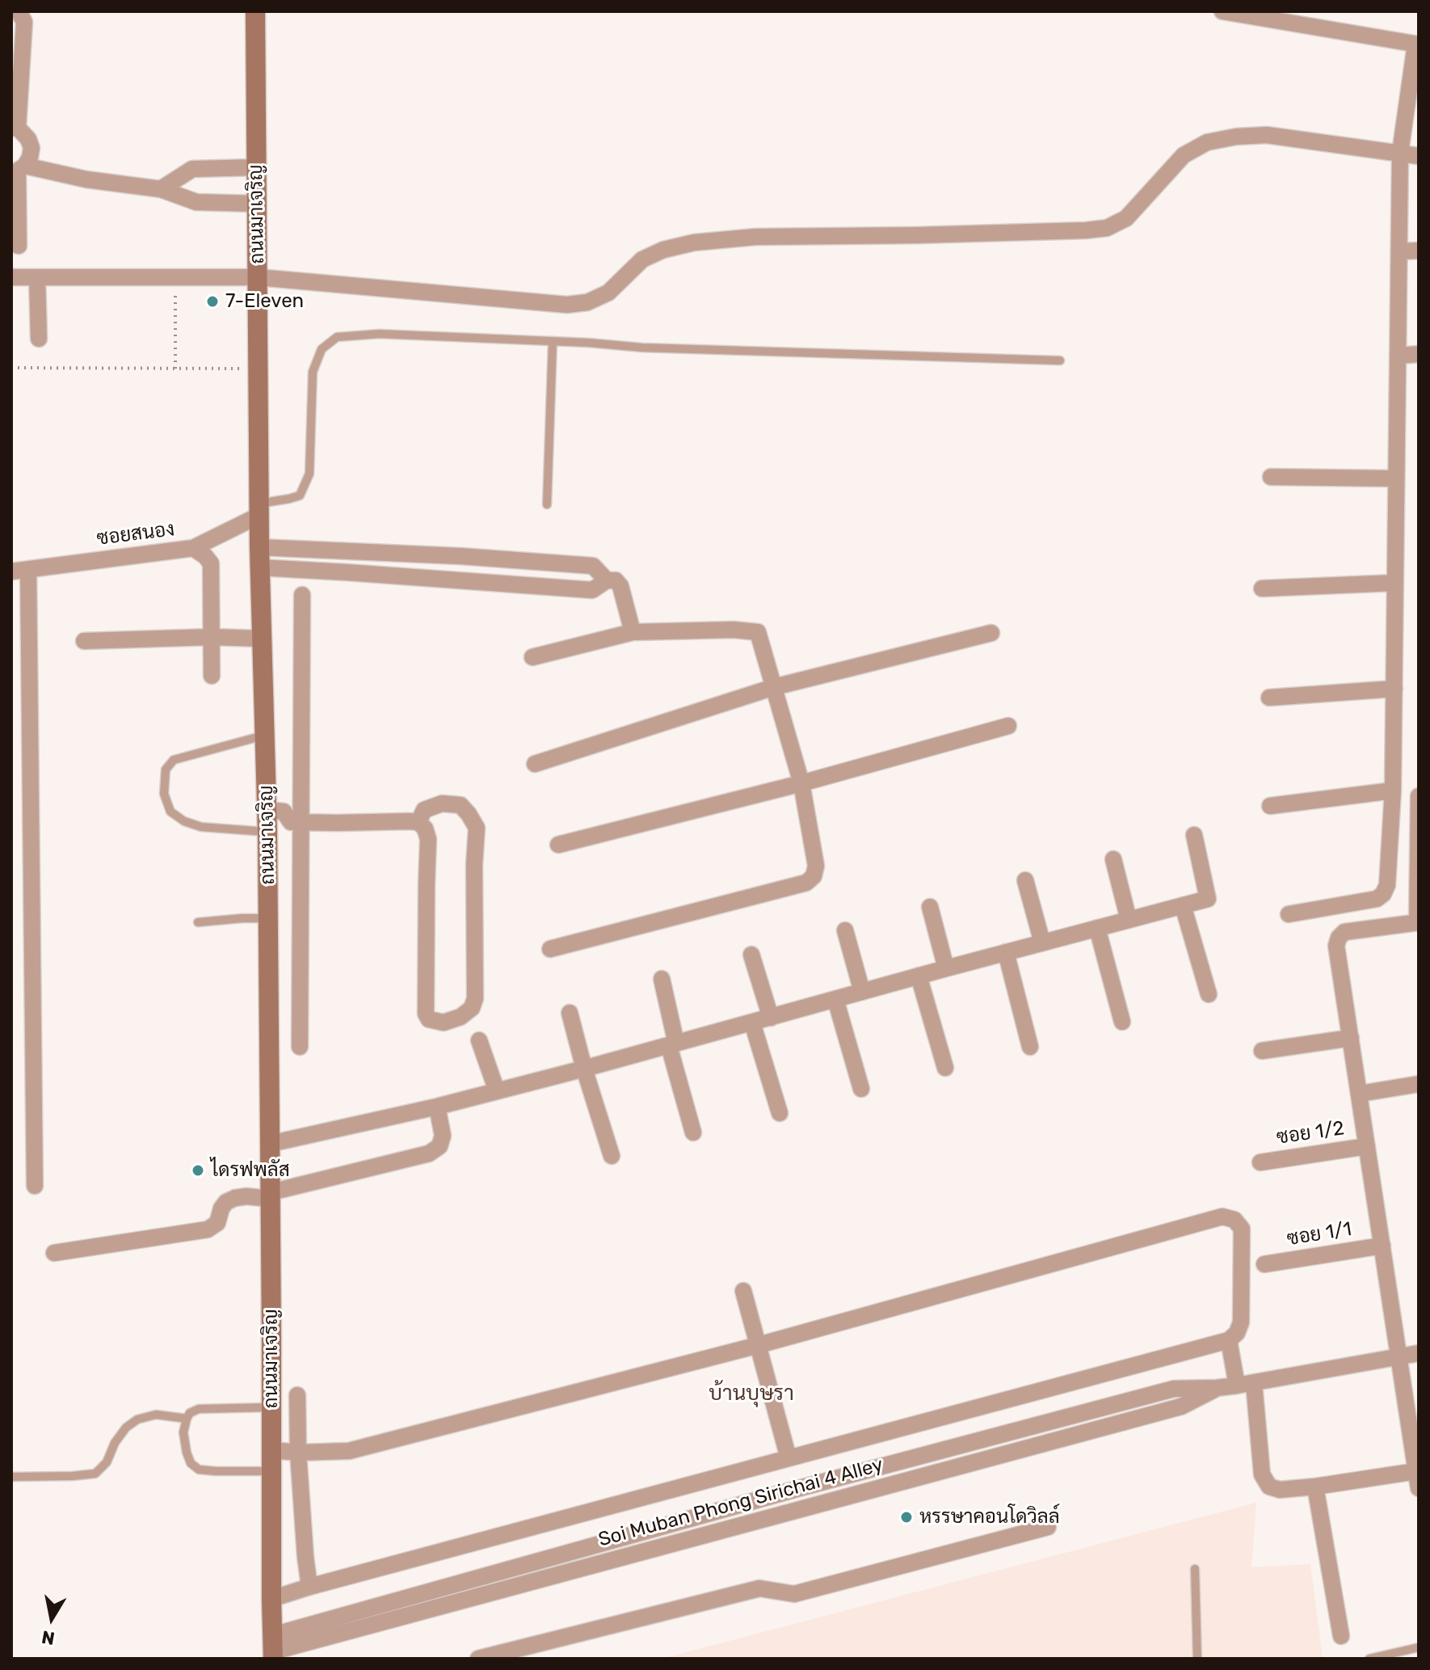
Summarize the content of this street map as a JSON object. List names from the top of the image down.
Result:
{
  "streets": {
    "main road": ["ถนนมาเจริญ"],
    "street": [
      "ซอยสนอง",
      "ซอย 1/2",
      "ซอย 1/1",
      "Soi Muban Phong Sirichai 4 Alley"
    ]
  },
  "crossings": [
    ["ถนนมาเจริญ", "ซอยสนอง"],
    ["ถนนมาเจริญ", "Soi Muban Phong Sirichai 4 Alley"]
  ],
  "districts": ["บ้านบุษรา"],
  "places": ["7-Eleven", "ไดรฟพลัส", "หรรษาคอนโดวิลล์"],
  "north": "bottom"
}
